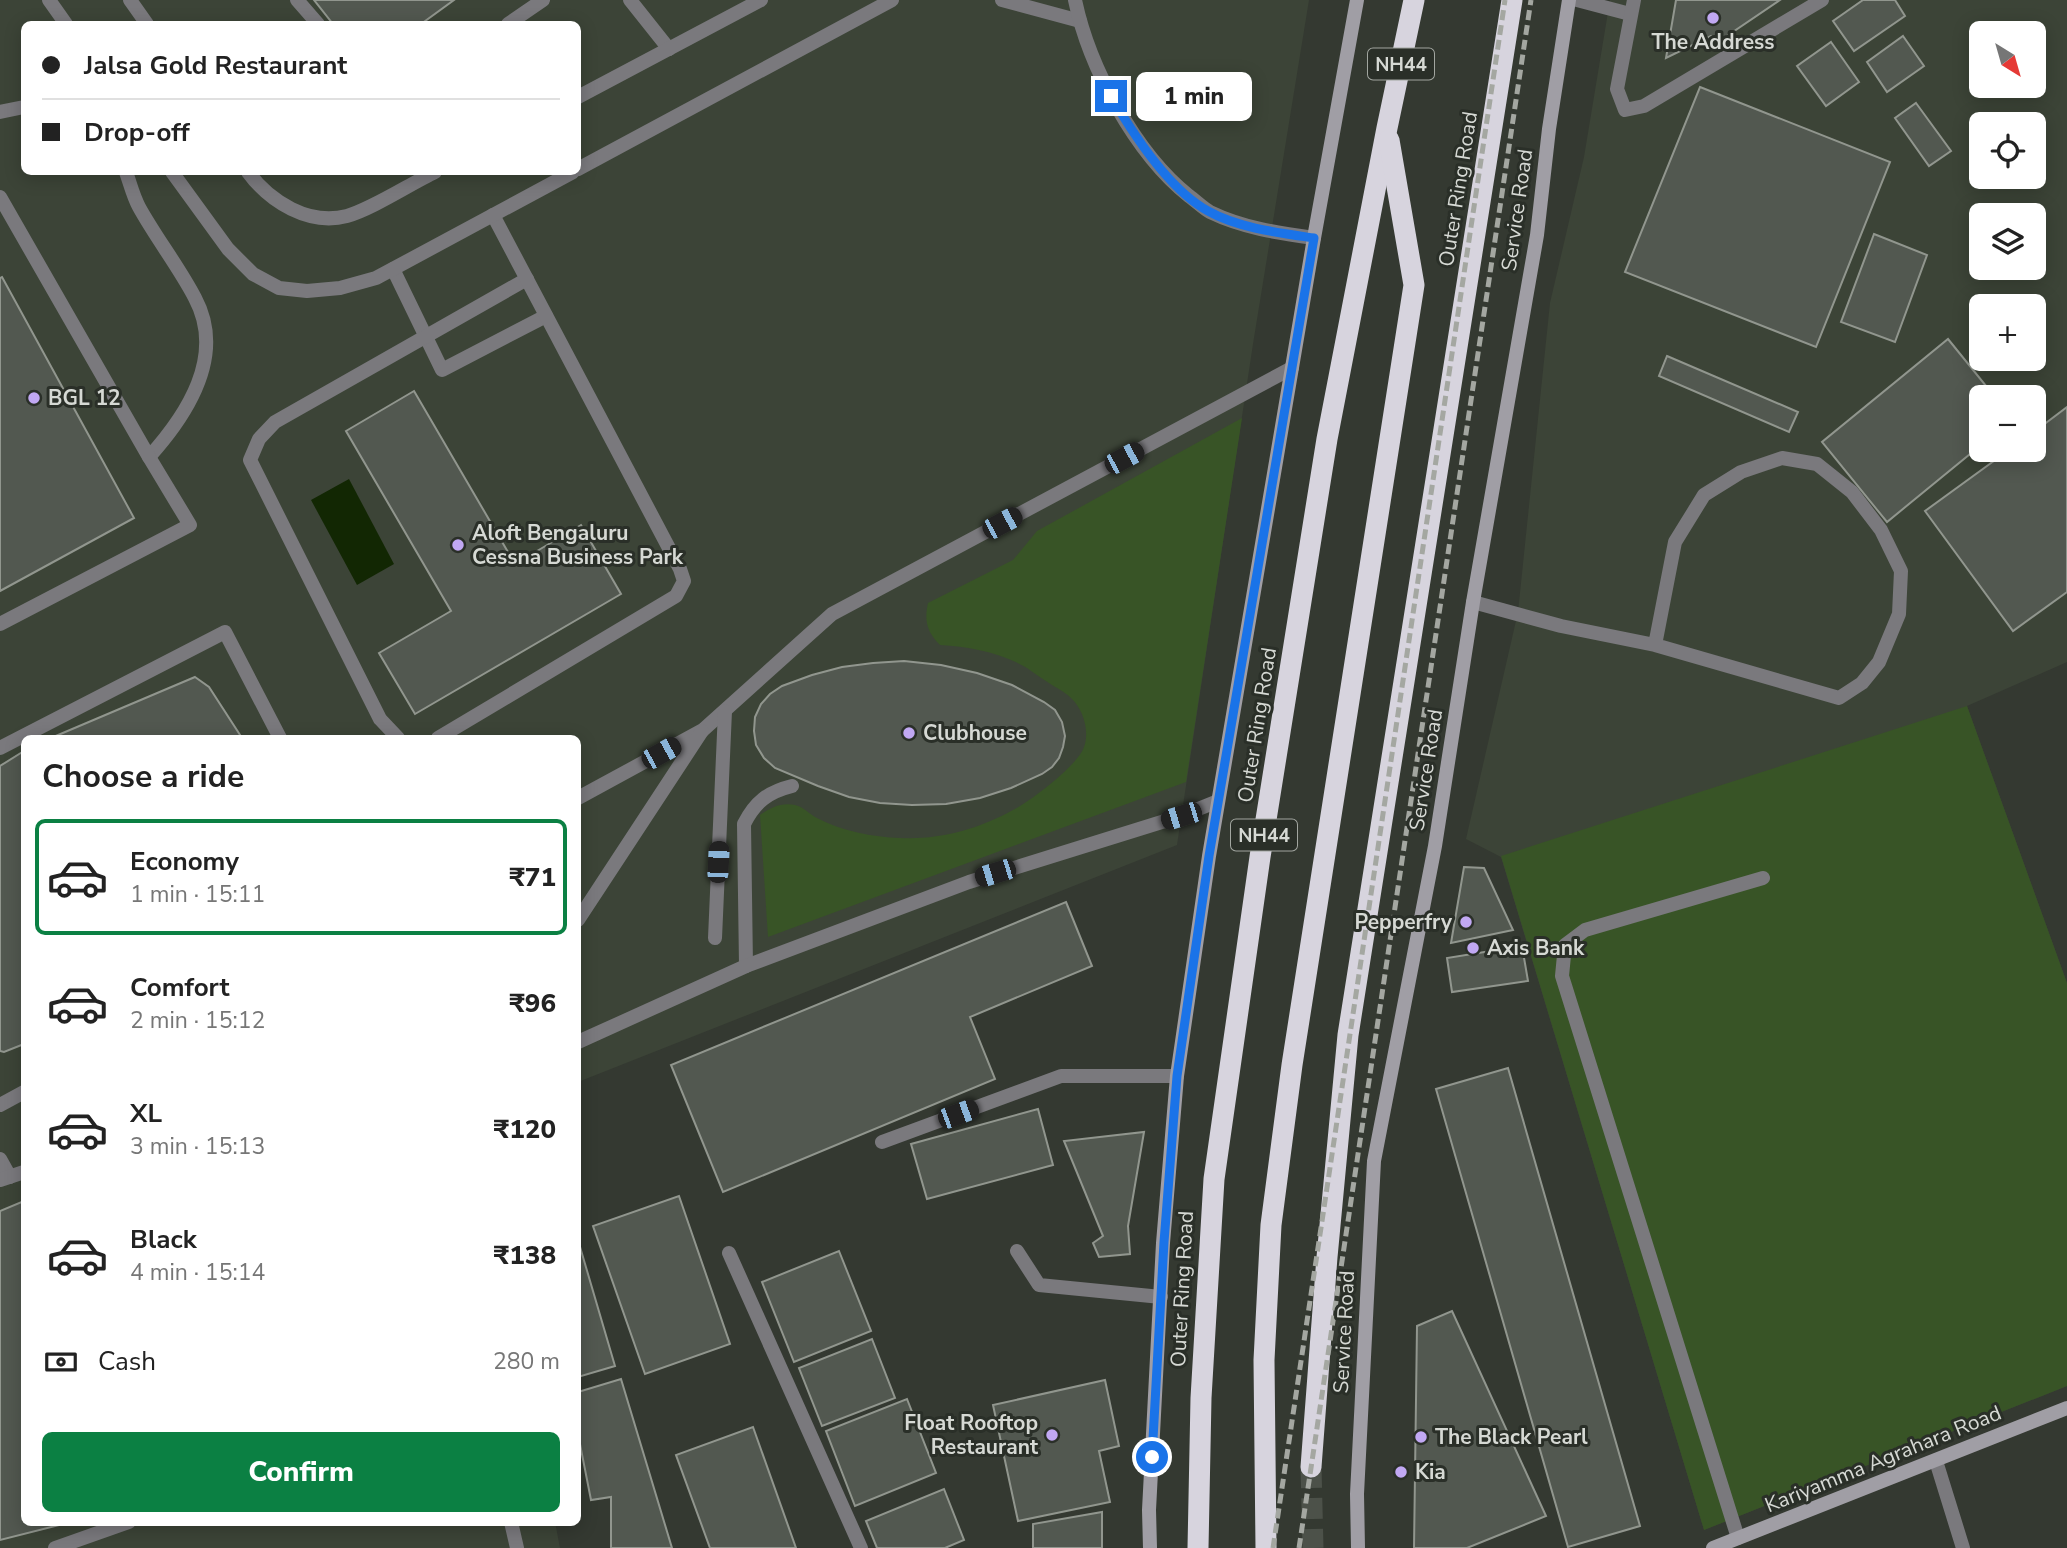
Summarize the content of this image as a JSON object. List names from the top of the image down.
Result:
{
  "streets": {
    "highway": ["NH44", "Outer Ring Road"],
    "street": ["Service Road", "Kariyamma Agrahara Road"]
  },
  "places": [
    "The Address",
    "BGL 12",
    "Aloft Bengaluru Cessna Business Park",
    "Clubhouse",
    "Pepperfry",
    "Axis Bank",
    "Float Rooftop Restaurant",
    "The Black Pearl",
    "Kia"
  ],
  "north": "bottom right",
  "page": {
    "map_buttons": ["+", "−"],
    "banner": ["Jalsa Gold Restaurant", "Drop-off"],
    "bubble": "1 min",
    "heading": "Choose a ride",
    "list": [
      {
        "name": "Economy",
        "note": "1 min · 15:11",
        "value": "₹71"
      },
      {
        "name": "Comfort",
        "note": "2 min · 15:12",
        "value": "₹96"
      },
      {
        "name": "XL",
        "note": "3 min · 15:13",
        "value": "₹120"
      },
      {
        "name": "Black",
        "note": "4 min · 15:14",
        "value": "₹138"
      }
    ],
    "pay": ["Cash", "280 m"],
    "buttons": "Confirm"
  }
}
